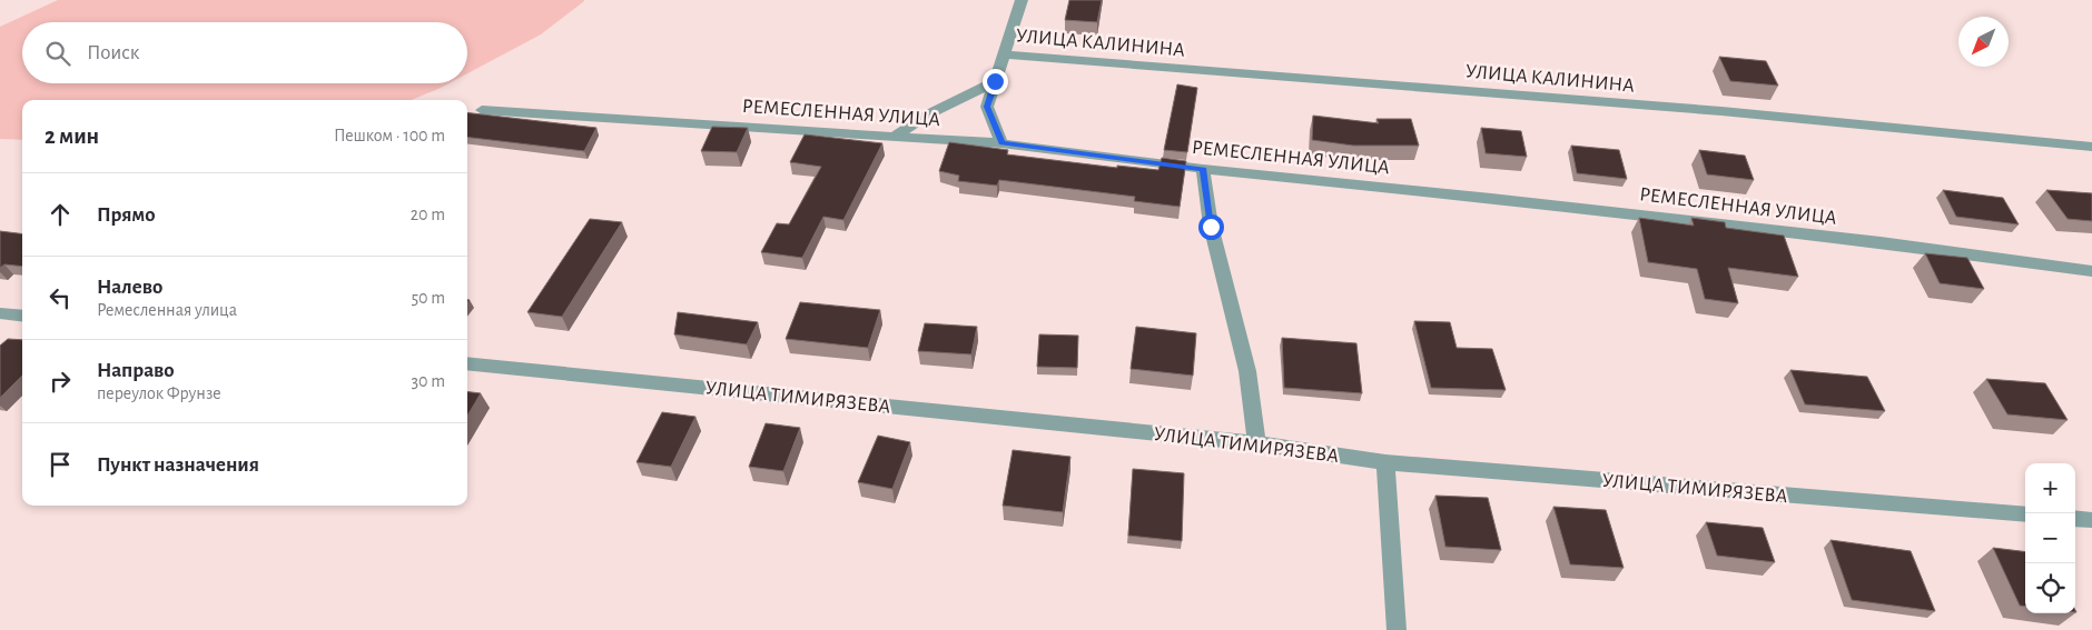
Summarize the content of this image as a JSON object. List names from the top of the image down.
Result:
{
  "streets": {
    "street": ["УЛИЦА КАЛИНИНА", "РЕМЕСЛЕННАЯ УЛИЦА", "УЛИЦА ТИМИРЯЗЕВА"]
  },
  "north": "bottom left",
  "page": {
    "search": "Поиск",
    "heading": ["2 мин", "Пешком · 100 m"],
    "list": [
      ["Прямо", "20 m"],
      ["Налево", "Ремесленная улица", "50 m"],
      ["Направо", "переулок Фрунзе", "30 m"],
      "Пункт назначения"
    ],
    "map_buttons": ["+", "−"]
  }
}
